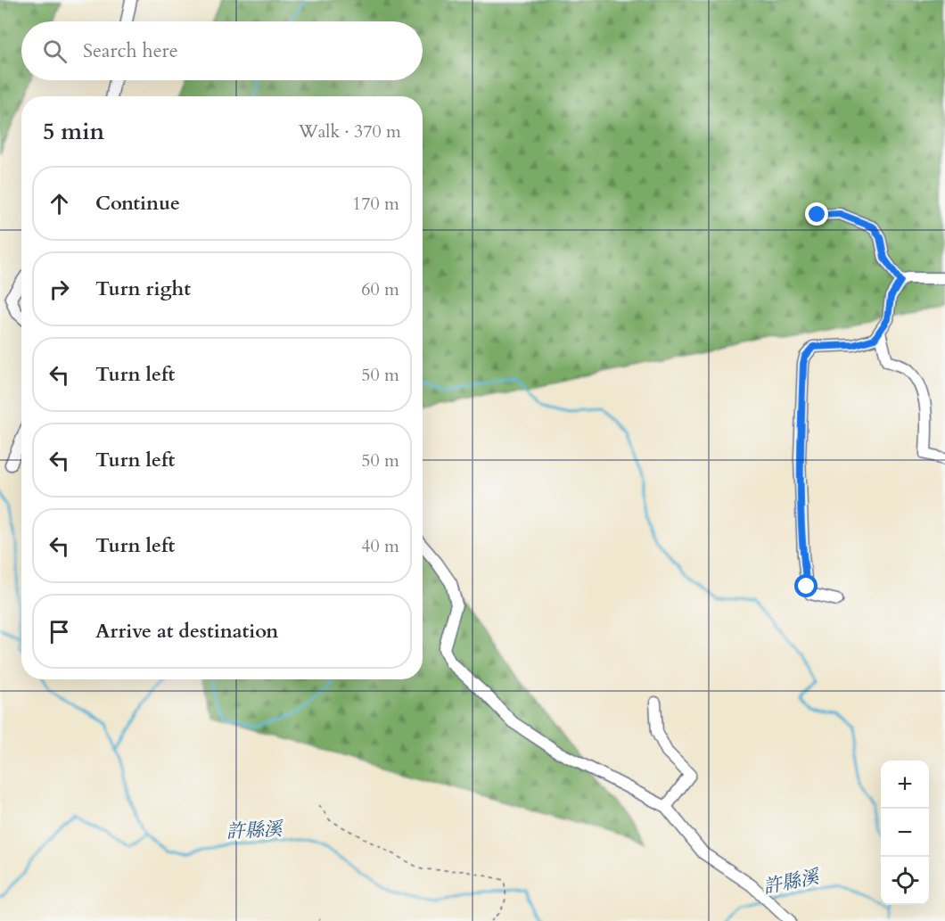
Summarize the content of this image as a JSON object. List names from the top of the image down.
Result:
{
  "water": ["許縣溪"],
  "page": {
    "search": "Search here",
    "heading": ["5 min", "Walk · 370 m"],
    "list": [
      ["Continue", "170 m"],
      ["Turn right", "60 m"],
      ["Turn left", "50 m"],
      ["Turn left", "50 m"],
      ["Turn left", "40 m"],
      "Arrive at destination"
    ],
    "map_buttons": ["+", "−"]
  }
}
